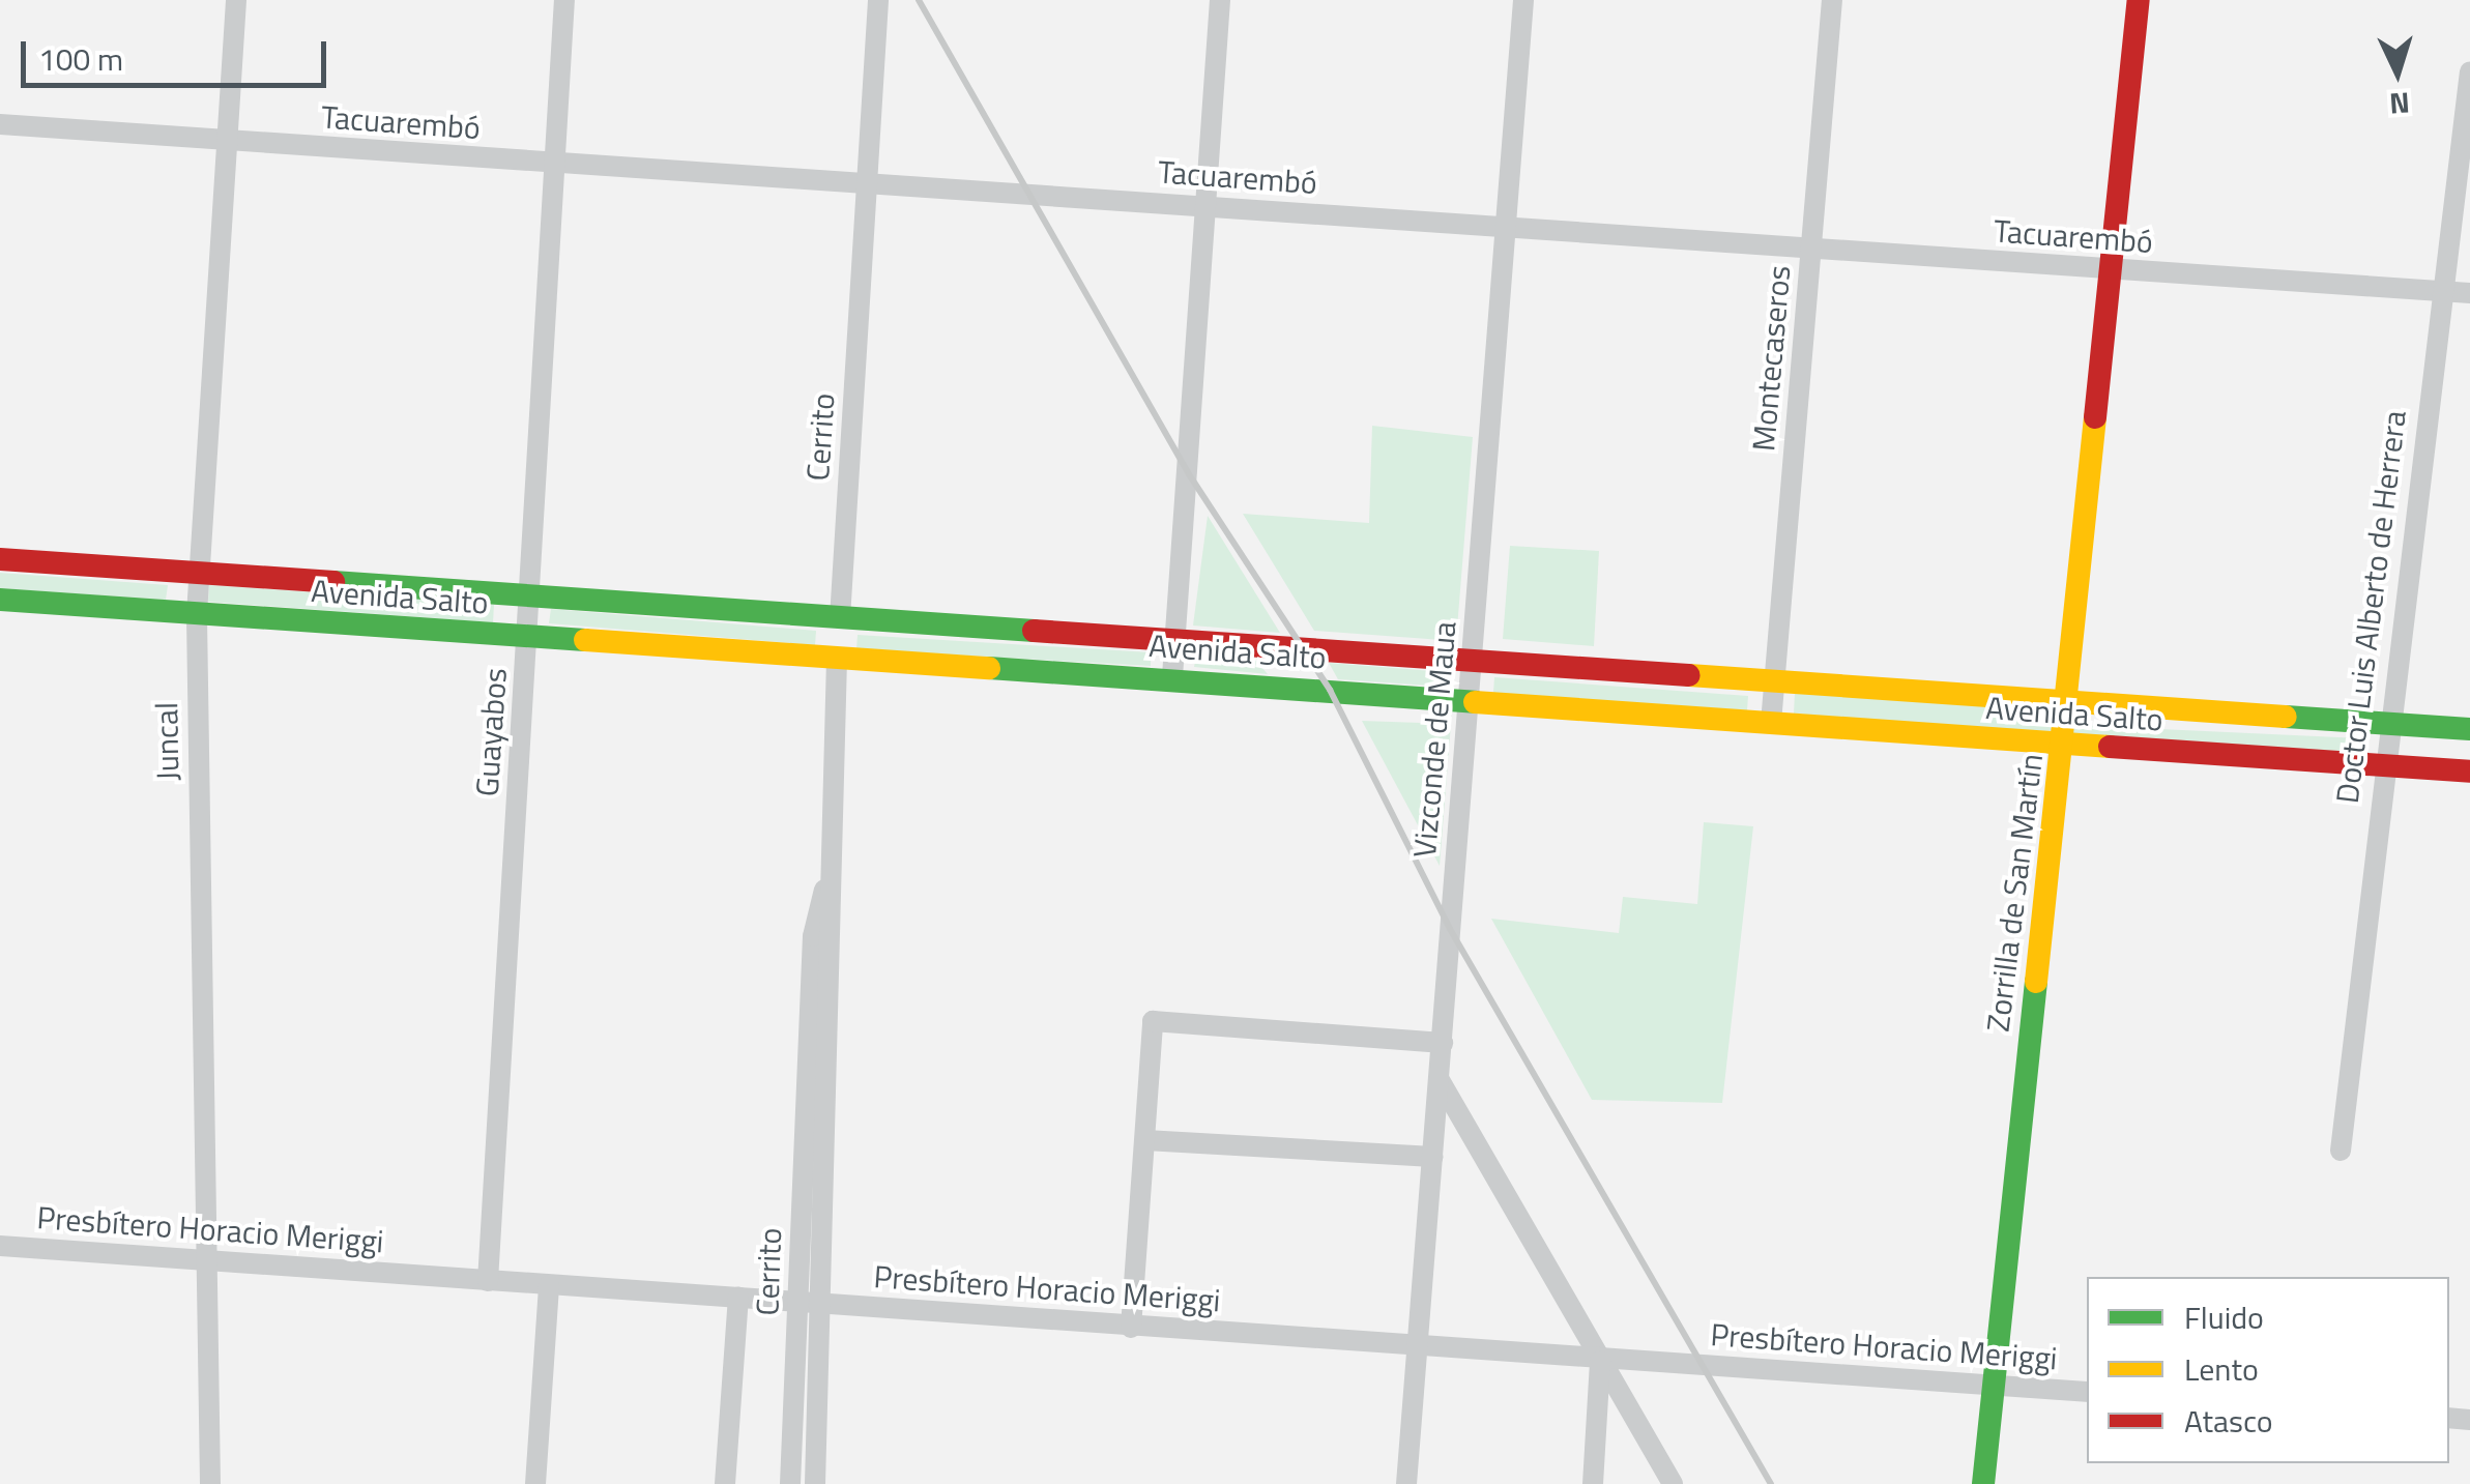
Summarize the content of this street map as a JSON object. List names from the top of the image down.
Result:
{
  "streets": {
    "street": [
      "Tacuarembó",
      "Montecaseros",
      "Cerrito",
      "Avenida Salto",
      "Doctor Luis Alberto de Herrera",
      "Guayabos",
      "Vizconde de Maua",
      "Juncal",
      "Zorrilla de San Martín",
      "Presbítero Horacio Meriggi"
    ]
  },
  "crossings": [
    ["Tacuarembó", "Montecaseros"],
    ["Tacuarembó", "Cerrito"],
    ["Tacuarembó", "Doctor Luis Alberto de Herrera"],
    ["Tacuarembó", "Guayabos"],
    ["Tacuarembó", "Vizconde de Maua"],
    ["Tacuarembó", "Juncal"],
    ["Tacuarembó", "Zorrilla de San Martín"],
    ["Montecaseros", "Avenida Salto"],
    ["Cerrito", "Avenida Salto"],
    ["Cerrito", "Presbítero Horacio Meriggi"],
    ["Avenida Salto", "Doctor Luis Alberto de Herrera"],
    ["Avenida Salto", "Guayabos"],
    ["Avenida Salto", "Vizconde de Maua"],
    ["Avenida Salto", "Juncal"],
    ["Avenida Salto", "Zorrilla de San Martín"],
    ["Guayabos", "Presbítero Horacio Meriggi"],
    ["Vizconde de Maua", "Presbítero Horacio Meriggi"],
    ["Juncal", "Presbítero Horacio Meriggi"],
    ["Zorrilla de San Martín", "Presbítero Horacio Meriggi"]
  ],
  "legend": ["Fluido", "Lento", "Atasco"],
  "scale_bar": "100 m",
  "north": "bottom"
}
